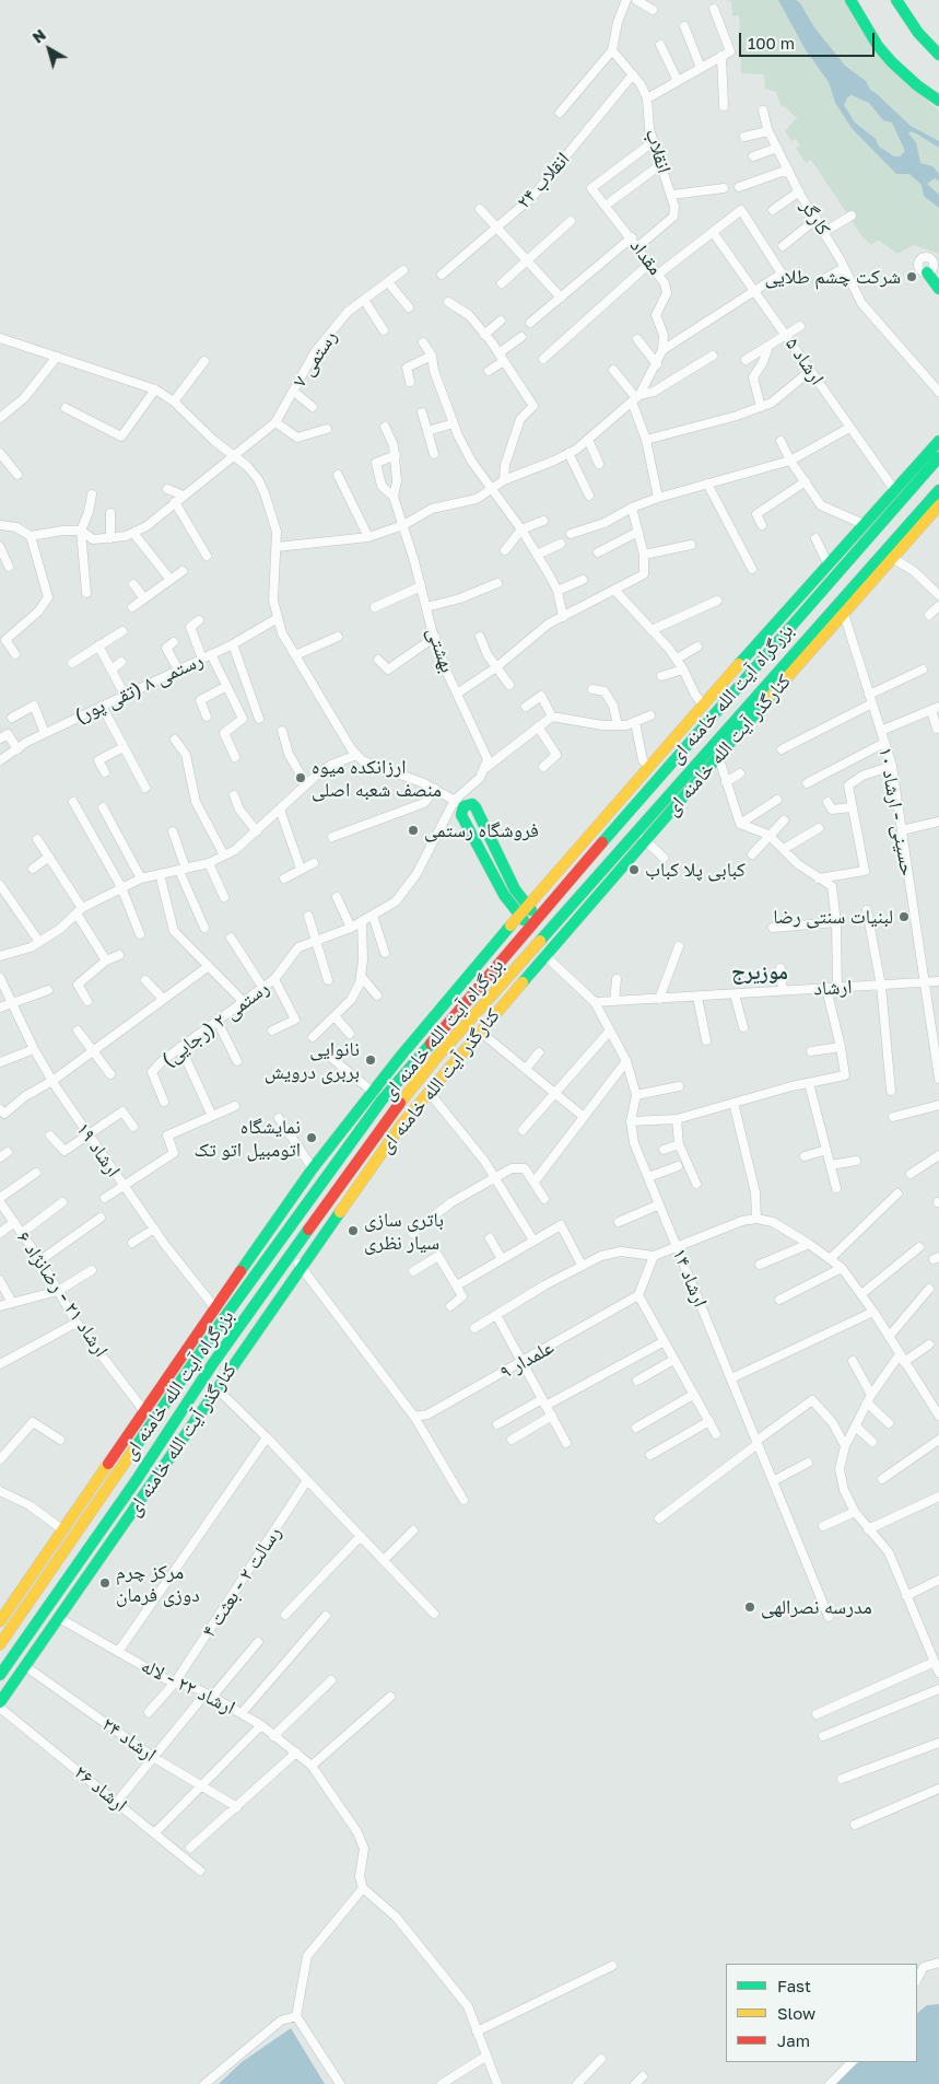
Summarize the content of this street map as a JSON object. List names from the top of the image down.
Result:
{
  "streets": {
    "main road": ["بزرگراه آیت الله خامنه ای", "کنارگذر آیت الله خامنه ای"],
    "street": [
      "انقلاب",
      "انقلاب ۲۴",
      "کارگر",
      "مقداد",
      "رستمی ۷",
      "ارشاد ۵",
      "بهشتی",
      "رستمی ۸ (تقی پور)",
      "حسینی - ارشاد ۱۰",
      "ارشاد",
      "رستمی ۲ (رجایی)",
      "ارشاد ۱۹",
      "ارشاد ۱۴",
      "ارشاد ۲۱ - رضانژاد ۶",
      "علمدار ۹",
      "رسالت ۲ - بعثت ۴",
      "ارشاد ۲۲ - لاله",
      "ارشاد ۲۴",
      "ارشاد ۲۶"
    ]
  },
  "crossings": [
    ["انقلاب", "انقلاب ۲۴"],
    ["انقلاب", "مقداد"],
    ["بزرگراه آیت الله خامنه ای", "کنارگذر آیت الله خامنه ای"],
    ["کنارگذر آیت الله خامنه ای", "حسینی - ارشاد ۱۰"],
    ["کنارگذر آیت الله خامنه ای", "ارشاد ۱۴"],
    ["کنارگذر آیت الله خامنه ای", "ارشاد ۲۲ - لاله"],
    ["کنارگذر آیت الله خامنه ای", "ارشاد ۲۴"],
    ["حسینی - ارشاد ۱۰", "ارشاد"],
    ["ارشاد", "ارشاد ۱۴"],
    ["رسالت ۲ - بعثت ۴", "ارشاد ۲۲ - لاله"]
  ],
  "districts": ["موزیرج"],
  "places": [
    "شرکت چشم طلایی",
    "ارزانکده میوه منصف شعبه اصلی",
    "فروشگاه رستمی",
    "کبابی پلا کباب",
    "لبنیات سنتی رضا",
    "نانوایی بربری درویش",
    "نمایشگاه اتومبیل اتو تک",
    "باتری سازی سیار نظری",
    "مرکز چرم دوزی فرمان",
    "مدرسه نصرالهی"
  ],
  "legend": ["Fast", "Slow", "Jam"],
  "scale_bar": "100 m",
  "north": "top left"
}
